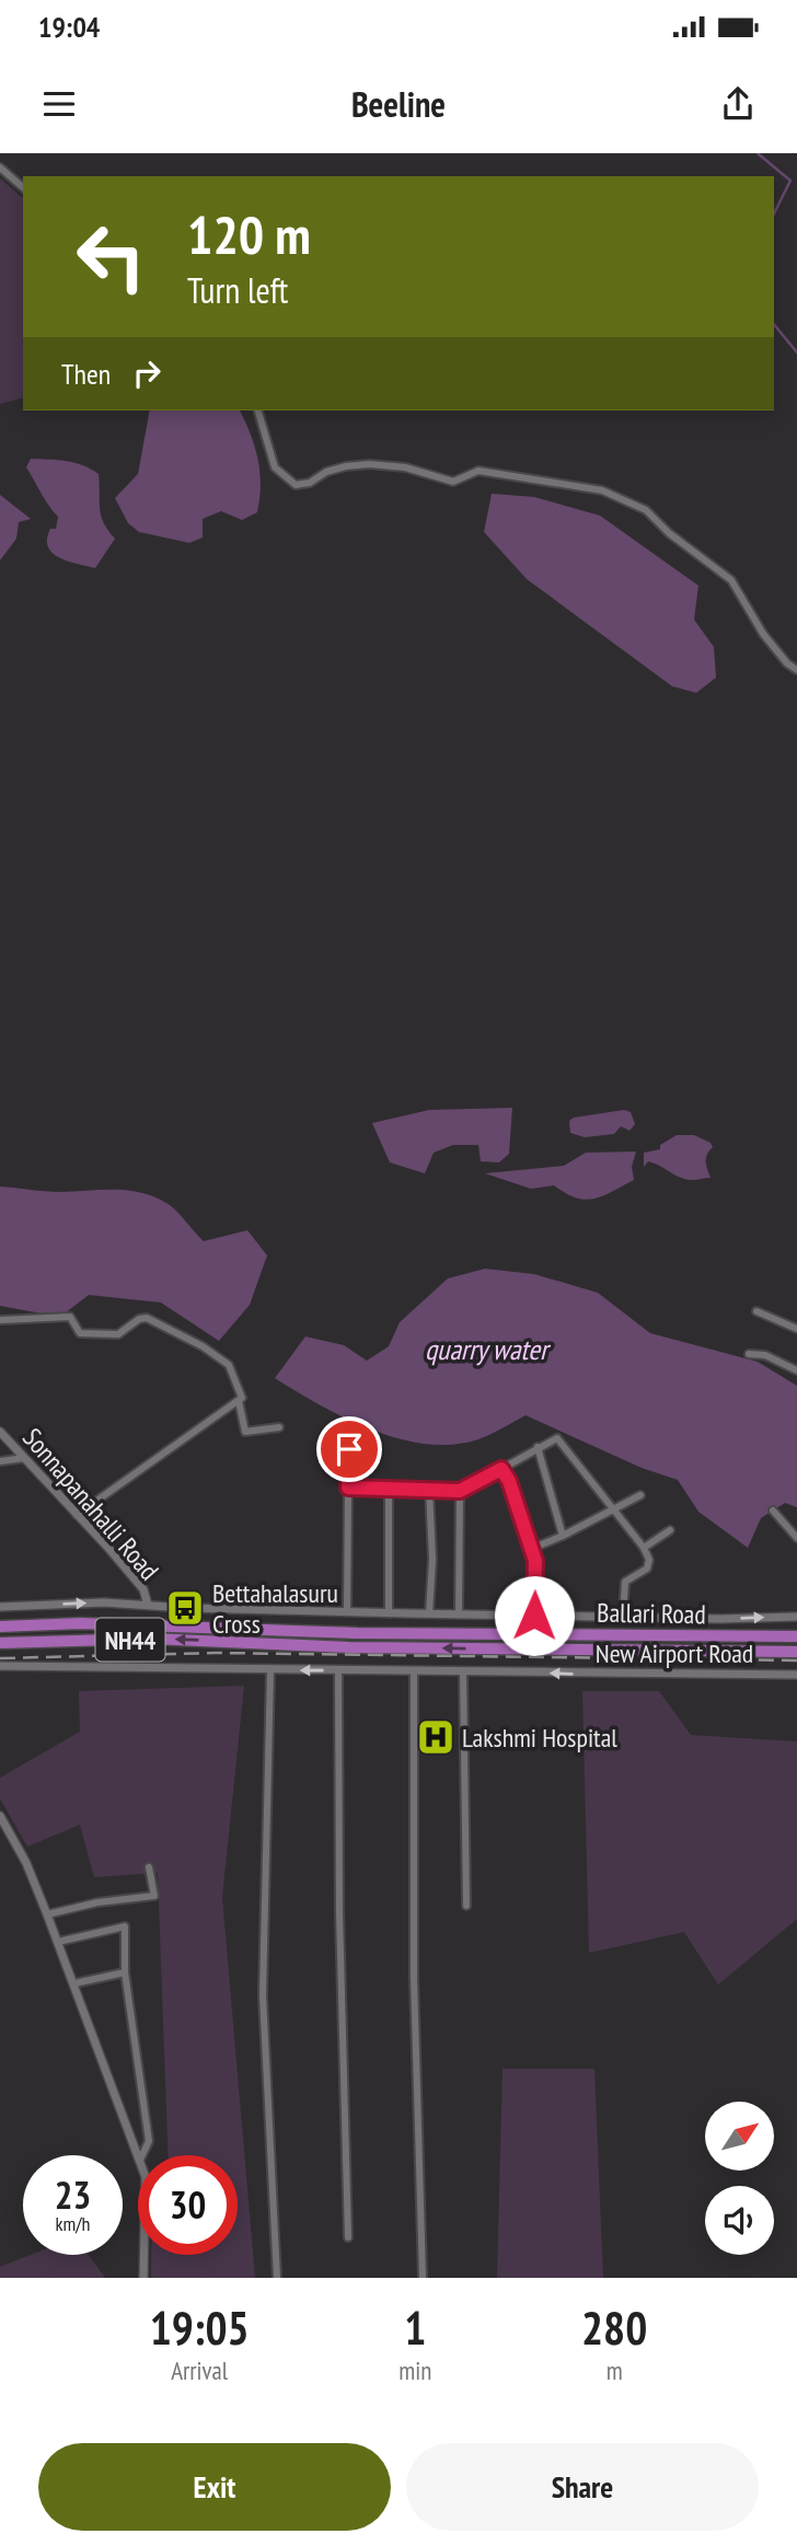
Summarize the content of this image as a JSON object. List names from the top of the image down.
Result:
{
  "streets": {
    "highway": ["Ballari Road", "NH44"],
    "street": ["Sonnapanahalli Road", "New Airport Road"]
  },
  "water": ["quarry water"],
  "places": {
    "bus stop": ["Bettahalasuru Cross"],
    "hospital": ["Lakshmi Hospital"]
  },
  "north": "top right",
  "page": {
    "status": "19:04",
    "header": "Beeline",
    "turn": ["120 m", "Turn left"],
    "then": "Then",
    "speed": "23 km/h",
    "limit": "30",
    "eta": [
      "19:05",
      "Arrival",
      "1",
      "min",
      "280",
      "m"
    ],
    "buttons": ["Exit", "Share"]
  }
}
